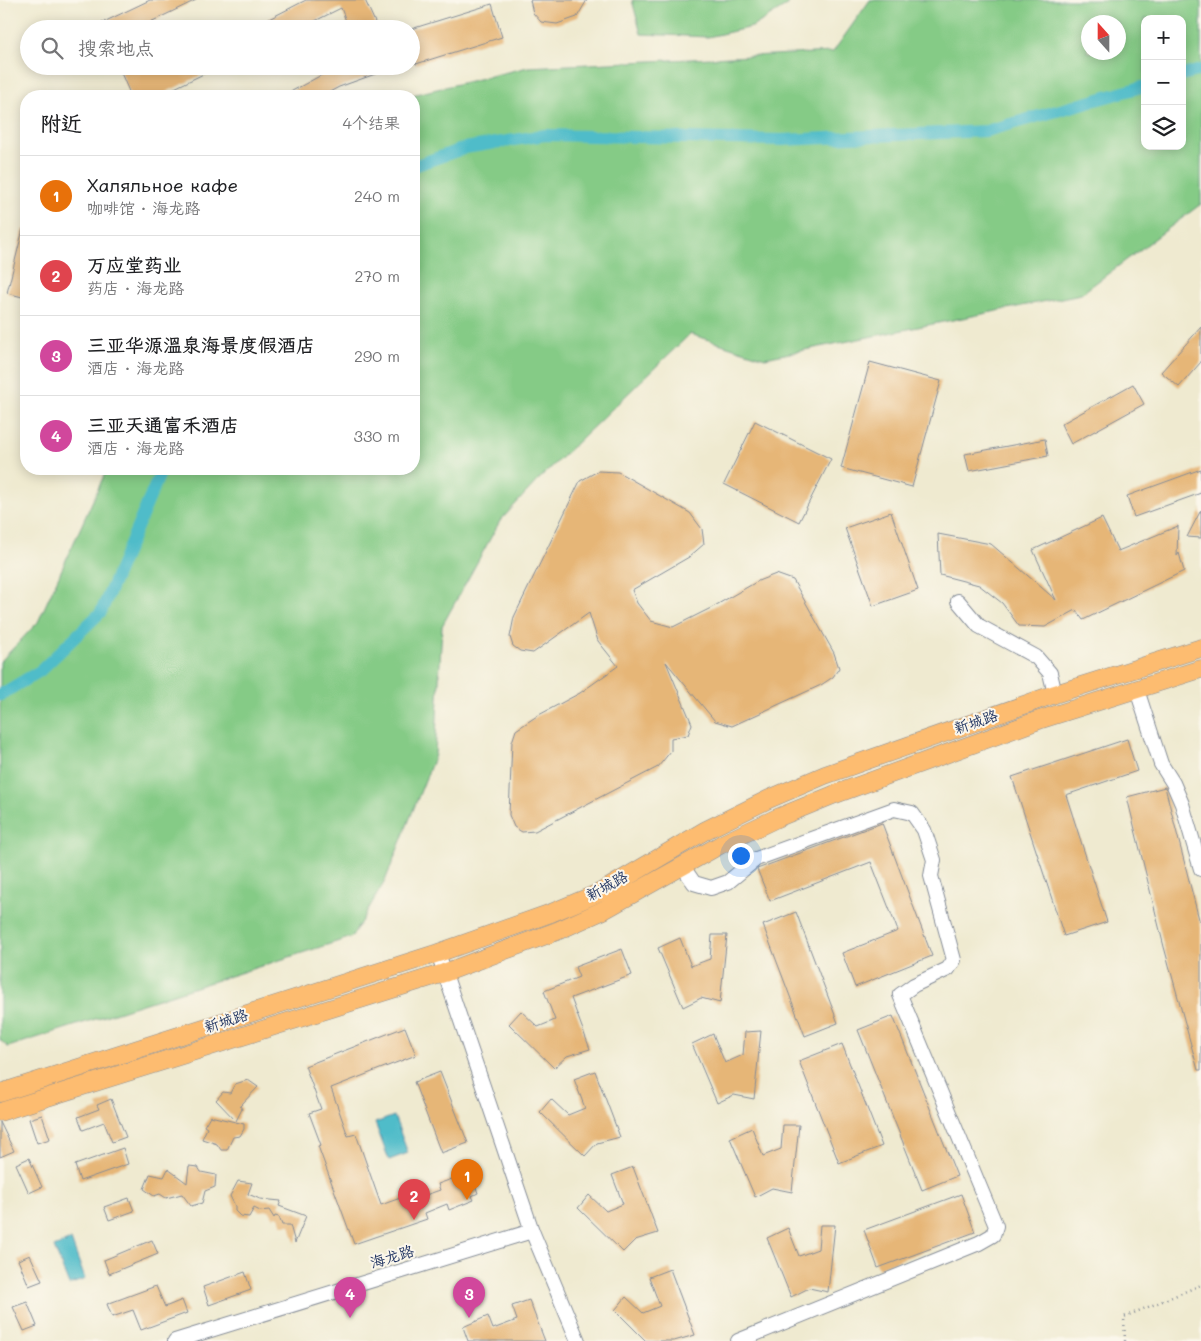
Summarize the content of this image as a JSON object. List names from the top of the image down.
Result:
{
  "streets": {
    "main road": ["新城路"],
    "street": ["海龙路"]
  },
  "north": "top",
  "page": {
    "map_buttons": ["+", "−"],
    "search": "搜索地点",
    "heading": ["附近", "4个结果"],
    "list": [
      {
        "mark": "1",
        "name": "Халяльное кафе",
        "note": "咖啡馆 · 海龙路",
        "value": "240 m"
      },
      {
        "mark": "2",
        "name": "万应堂药业",
        "note": "药店 · 海龙路",
        "value": "270 m"
      },
      {
        "mark": "3",
        "name": "三亚华源温泉海景度假酒店",
        "note": "酒店 · 海龙路",
        "value": "290 m"
      },
      {
        "mark": "4",
        "name": "三亚天通富禾酒店",
        "note": "酒店 · 海龙路",
        "value": "330 m"
      }
    ],
    "pins": [
      "1",
      "2",
      "3",
      "4"
    ]
  }
}
